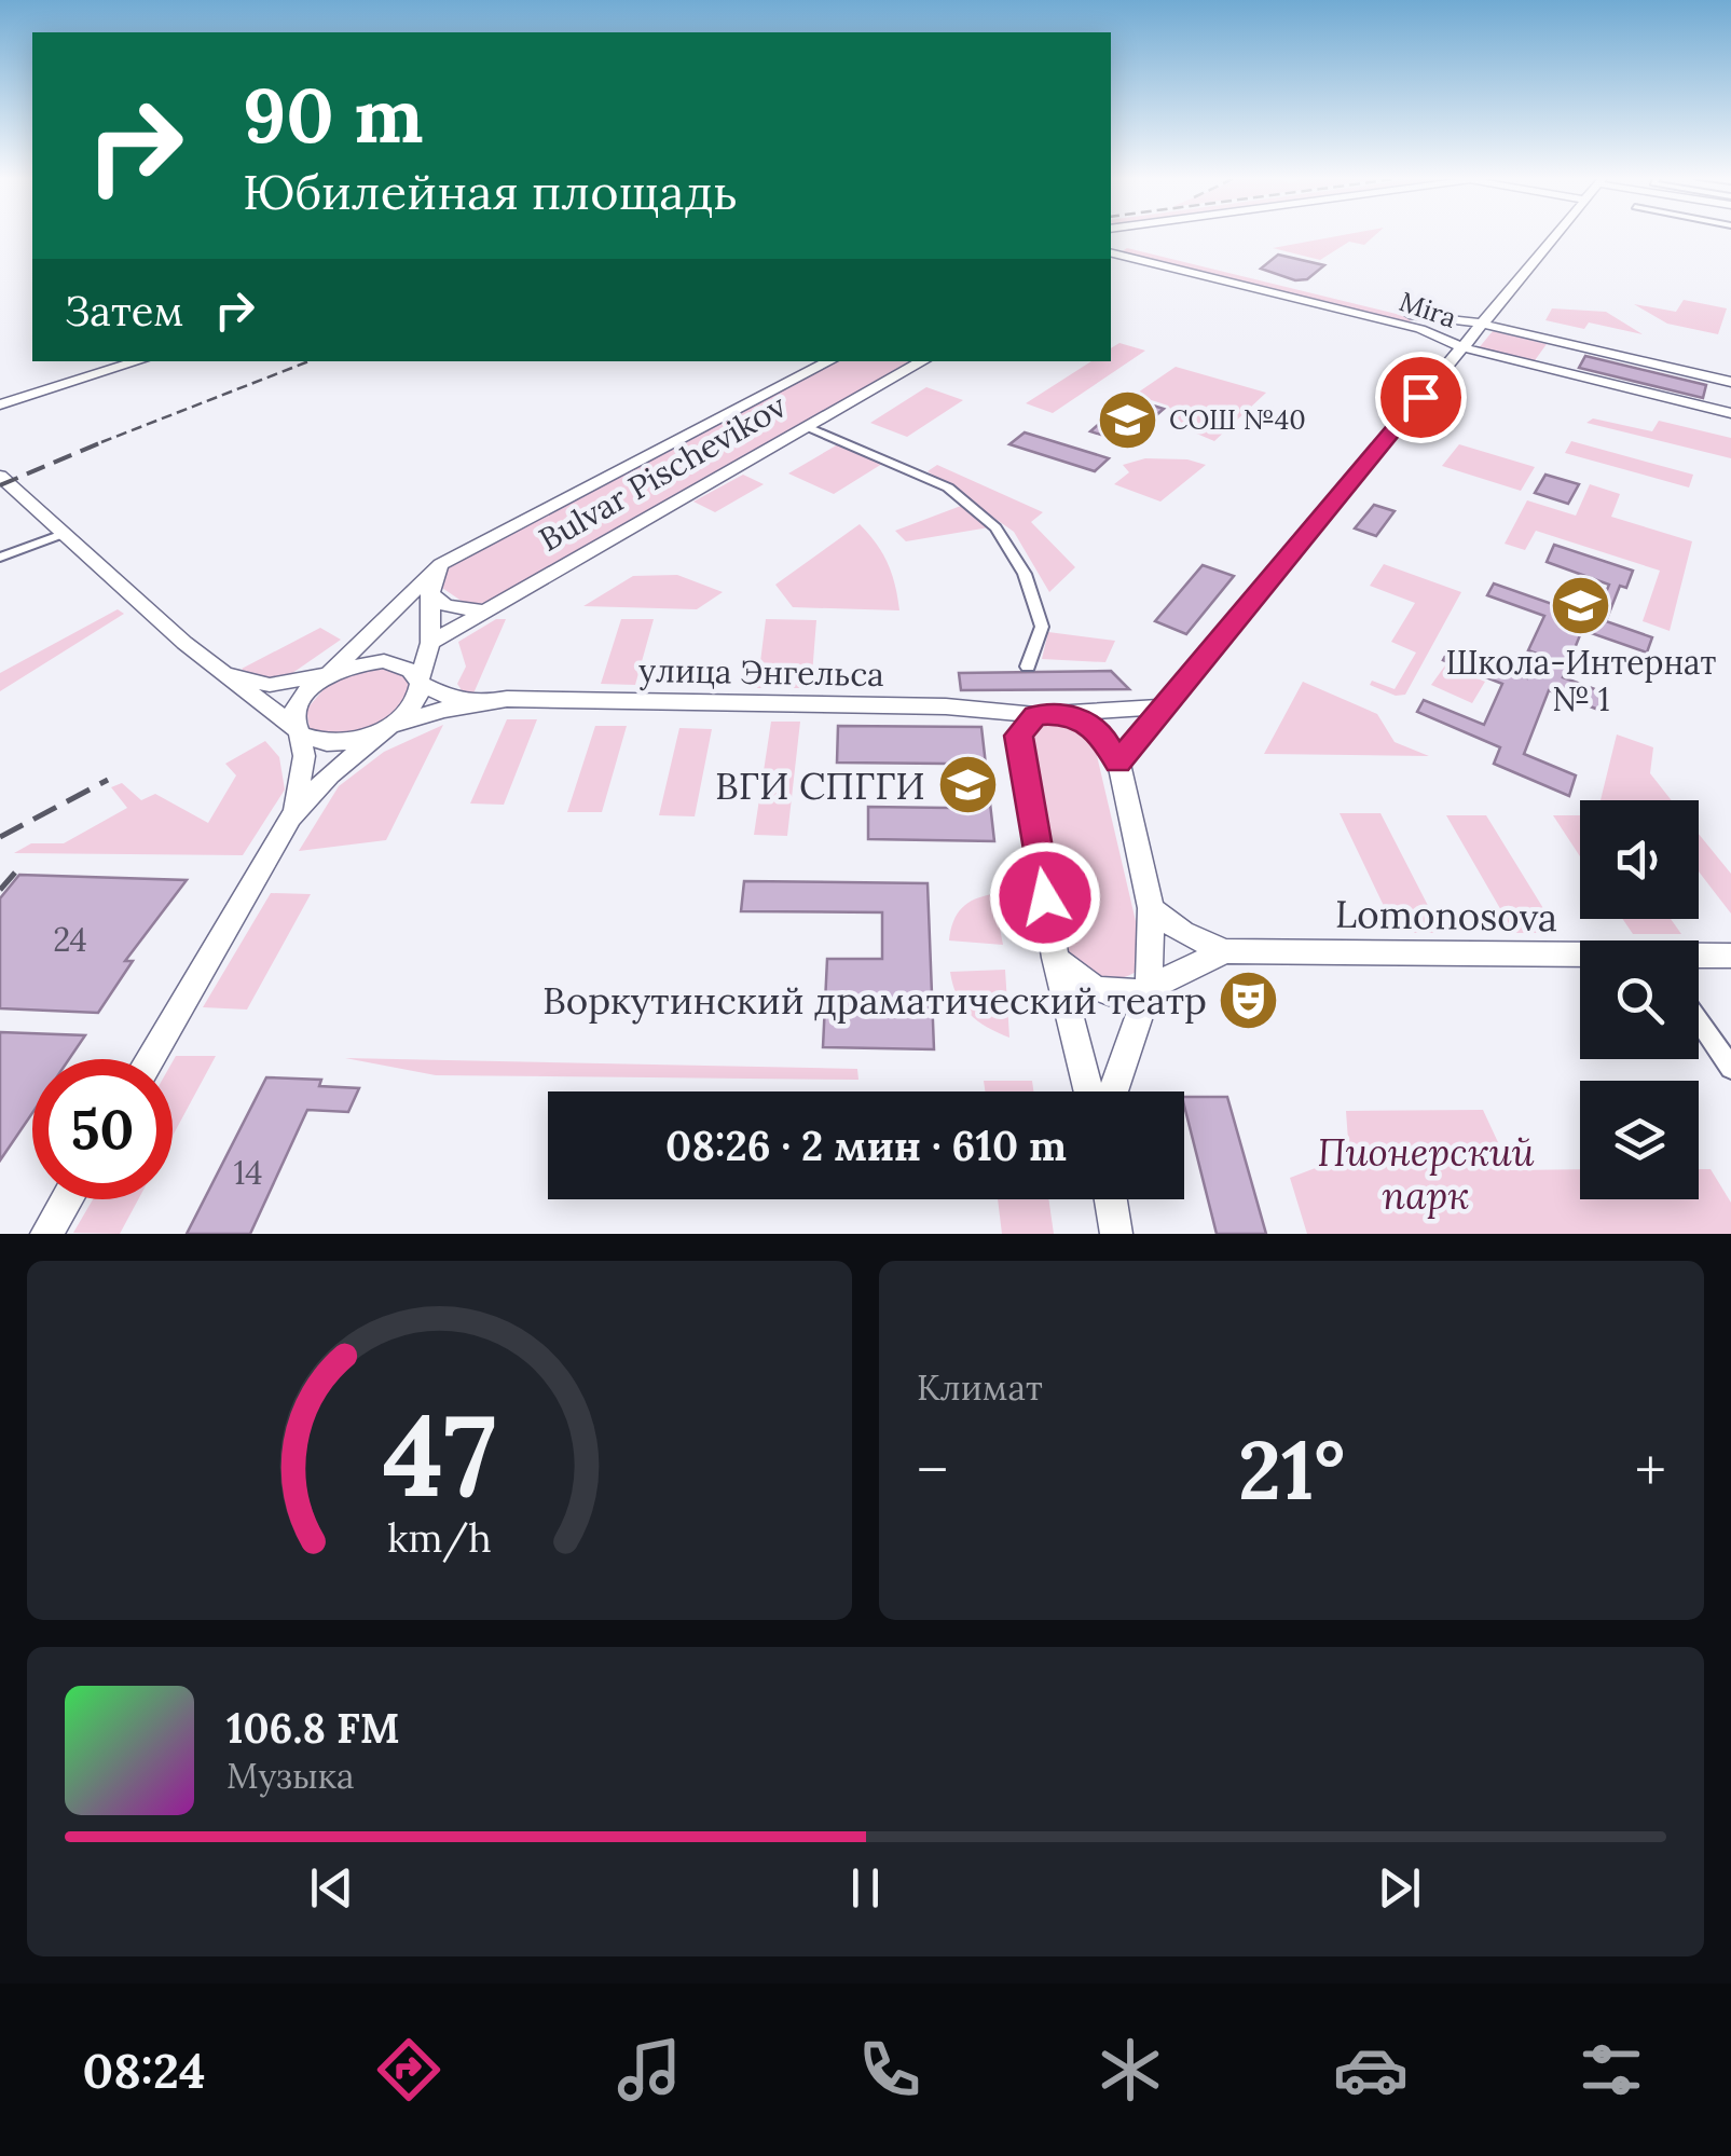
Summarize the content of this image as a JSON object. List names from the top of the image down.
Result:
{
  "streets": {
    "main road": [
      "Mira",
      "Bulvar Pischevikov",
      "улица Энгельса",
      "Lomonosova"
    ]
  },
  "parks": ["Пионерский парк"],
  "places": {
    "school or university": ["СОШ №40", "Школа-Интернат № 1", "ВГИ СПГГИ"],
    "theatre": ["Воркутинский драматический театр"]
  },
  "house_numbers": ["24", "14"],
  "page": {
    "turn": ["90 m", "Юбилейная площадь"],
    "then": "Затем",
    "limit": "50",
    "trip": "08:26 · 2 мин · 610 m",
    "tile": "Климат",
    "heat": ["−", "21°", "+"],
    "song": ["106.8 FM", "Музыка"],
    "tabs": "08:24",
    "gauge": ["47", "km/h"]
  }
}
